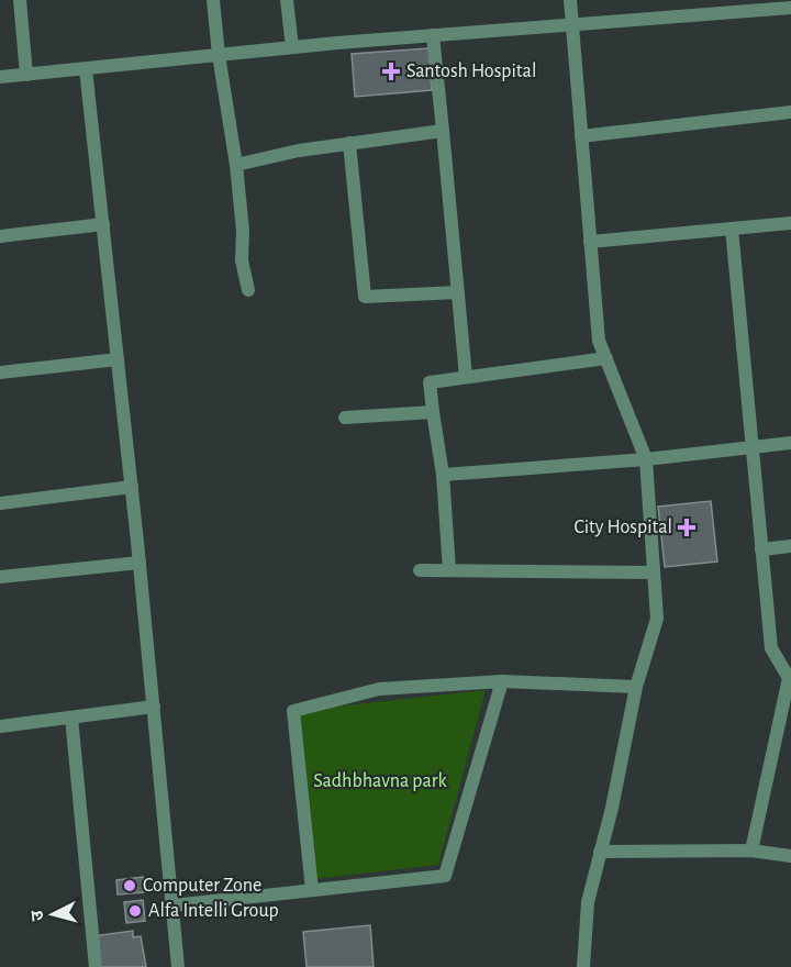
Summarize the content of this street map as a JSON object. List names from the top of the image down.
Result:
{
  "parks": ["Sadhbhavna park"],
  "places": {
    "health": ["Santosh Hospital", "City Hospital"],
    "other": ["Computer Zone", "Alfa Intelli Group"]
  },
  "north": "left"
}
